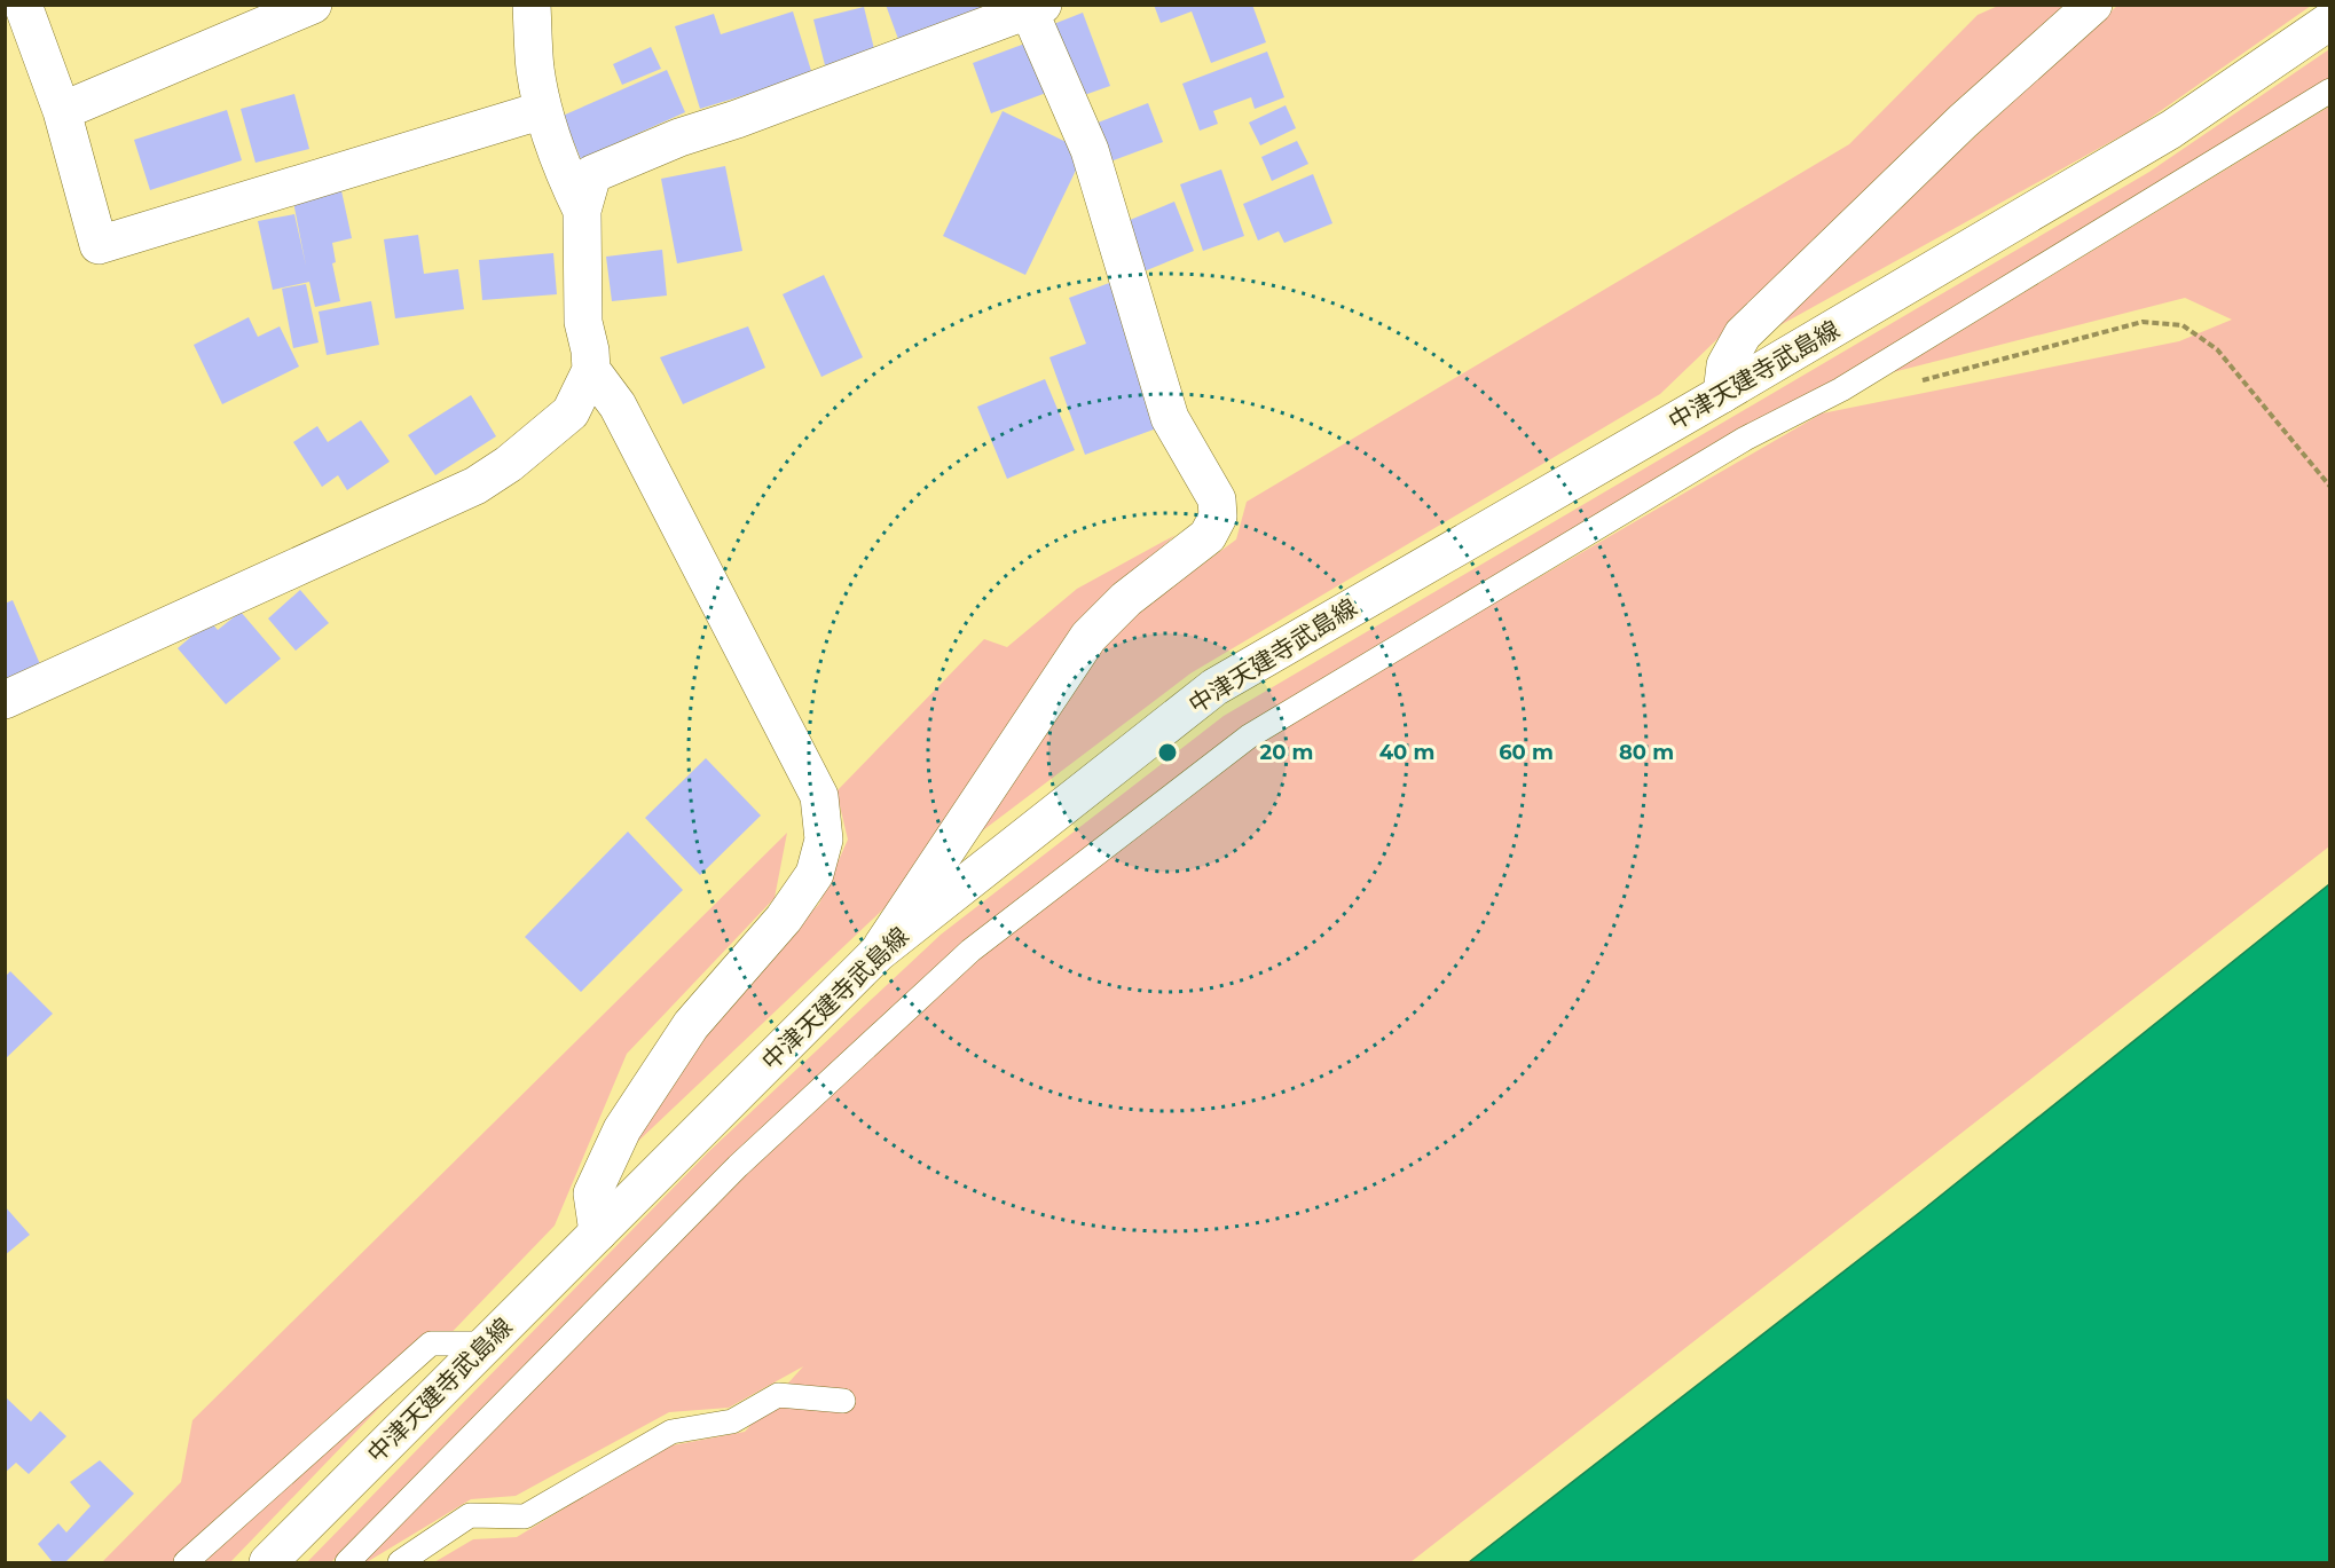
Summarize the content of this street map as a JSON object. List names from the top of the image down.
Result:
{
  "streets": {
    "street": ["中津天建寺武島線"]
  },
  "rings": [
    "20 m",
    "40 m",
    "60 m",
    "80 m"
  ]
}
